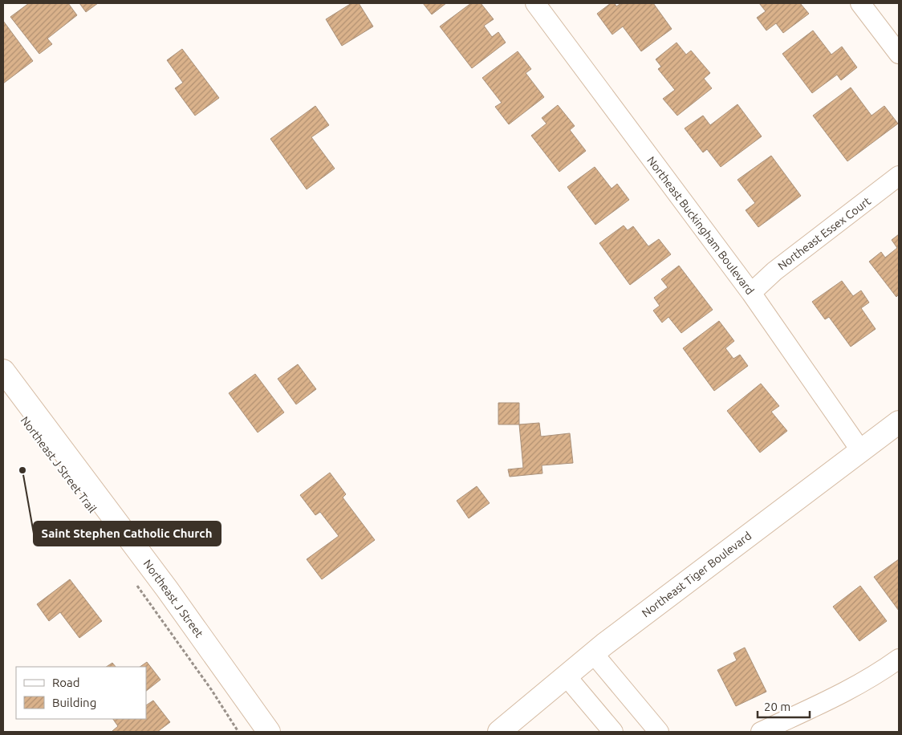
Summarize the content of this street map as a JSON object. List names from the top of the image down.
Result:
{
  "streets": {
    "street": [
      "Northeast Buckingham Boulevard",
      "Northeast Essex Court",
      "Northeast Tiger Boulevard",
      "Northeast J Street"
    ]
  },
  "crossings": [
    ["Northeast Buckingham Boulevard", "Northeast Essex Court"],
    ["Northeast Buckingham Boulevard", "Northeast Tiger Boulevard"]
  ],
  "places": ["Saint Stephen Catholic Church"],
  "legend": ["Road", "Building"],
  "scale_bar": "20 m"
}
